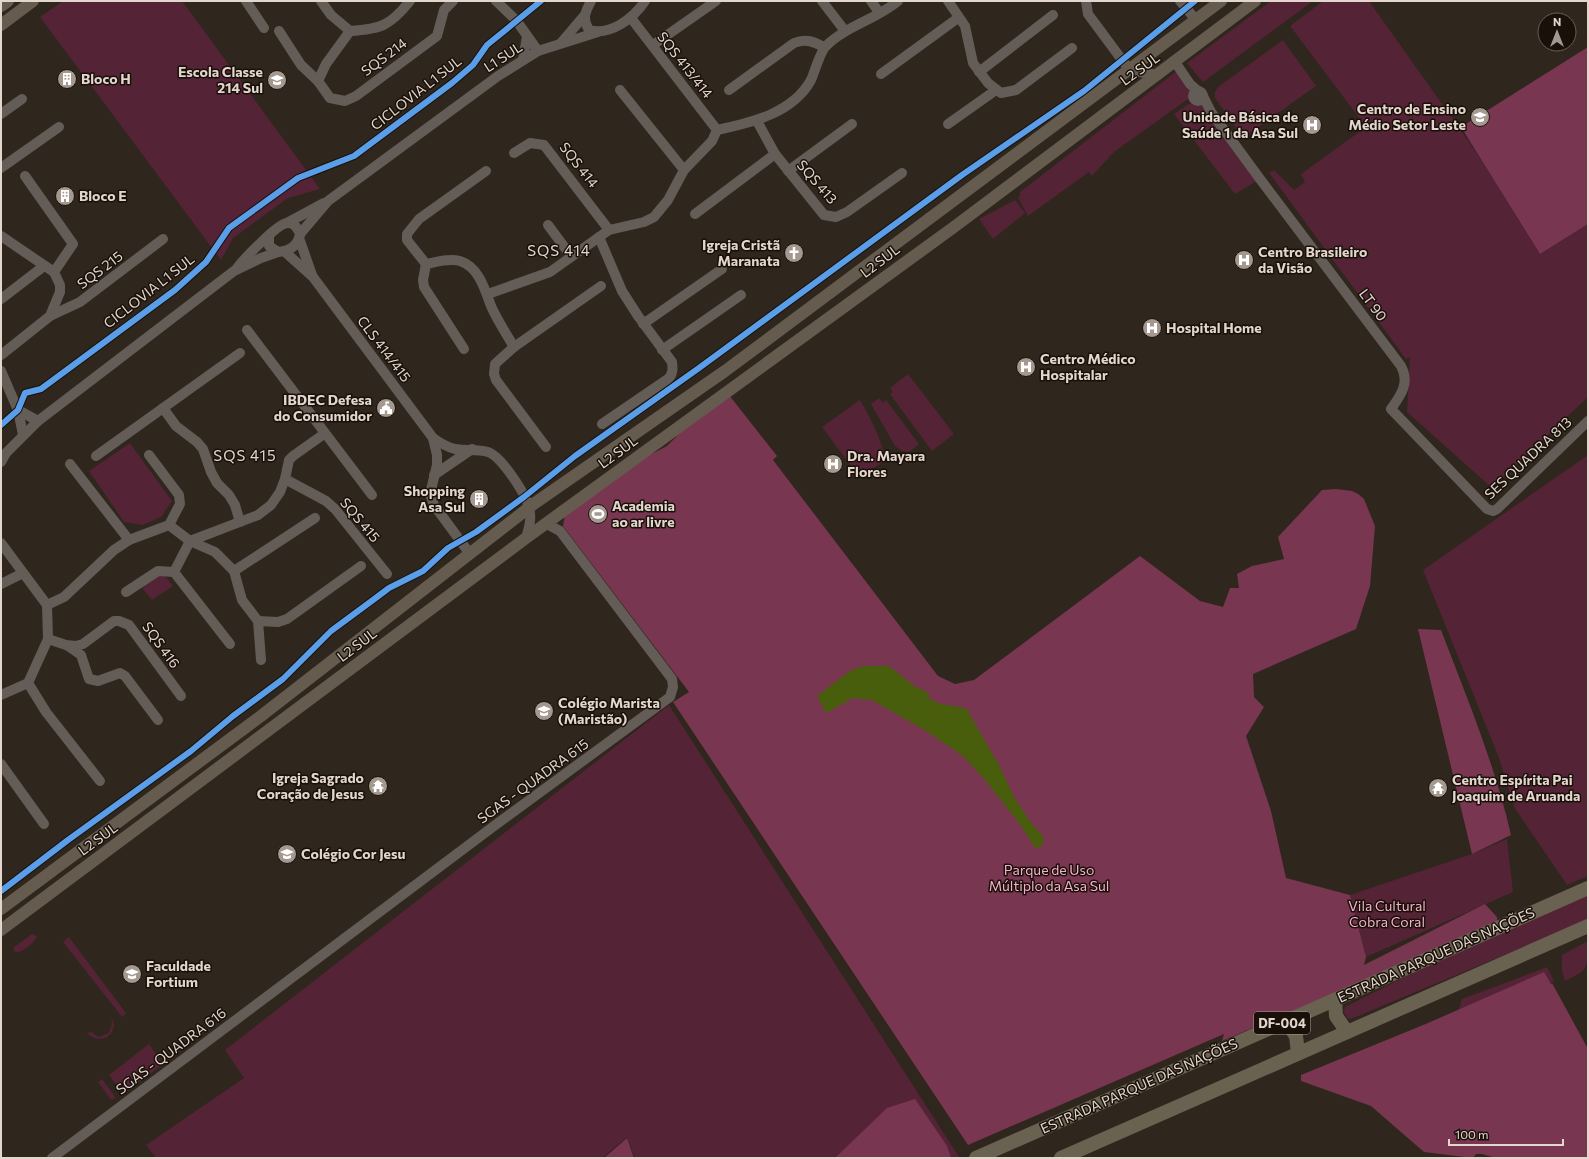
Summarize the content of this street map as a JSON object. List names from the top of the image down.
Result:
{
  "streets": {
    "highway": ["ESTRADA PARQUE DAS NAÇÕES", "DF-004"],
    "main road": ["L2 SUL"],
    "street": [
      "SQS 214",
      "L1 SUL",
      "SQS 413/414",
      "SQS 414",
      "SQS 413",
      "SQS 215",
      "LT 90",
      "CLS 414/415",
      "SES QUADRA 813",
      "SQS 415",
      "SQS 416",
      "SGAS - QUADRA 615",
      "SGAS - QUADRA 616"
    ],
    "cycle path": ["CICLOVIA L1 SUL"]
  },
  "crossings": [
    ["L1 SUL", "SQS 413/414"],
    ["L1 SUL", "CLS 414/415"],
    ["L2 SUL", "LT 90"],
    ["L2 SUL", "SGAS - QUADRA 615"],
    ["LT 90", "SES QUADRA 813"],
    ["SGAS - QUADRA 615", "SGAS - QUADRA 616"]
  ],
  "districts": ["SQS 414", "SQS 415"],
  "parks": ["Parque de Uso Múltiplo da Asa Sul", "Vila Cultural Cobra Coral"],
  "places": {
    "building": ["Bloco H", "Bloco E", "Shopping Asa Sul"],
    "school or university": [
      "Escola Classe 214 Sul",
      "Centro de Ensino Médio Setor Leste",
      "Colégio Marista (Maristão)",
      "Colégio Cor Jesu",
      "Faculdade Fortium"
    ],
    "hospital": [
      "Unidade Básica de Saúde 1 da Asa Sul",
      "Centro Brasileiro da Visão",
      "Hospital Home",
      "Centro Médico Hospitalar",
      "Dra. Mayara Flores"
    ],
    "church": ["Igreja Cristã Maranata"],
    "public building": ["IBDEC Defesa do Consumidor"],
    "sports": ["Academia ao ar livre"],
    "temple": ["Igreja Sagrado Coração de Jesus", "Centro Espírita Pai Joaquim de Aruanda"]
  },
  "scale_bar": "100 m",
  "north": "top"
}
